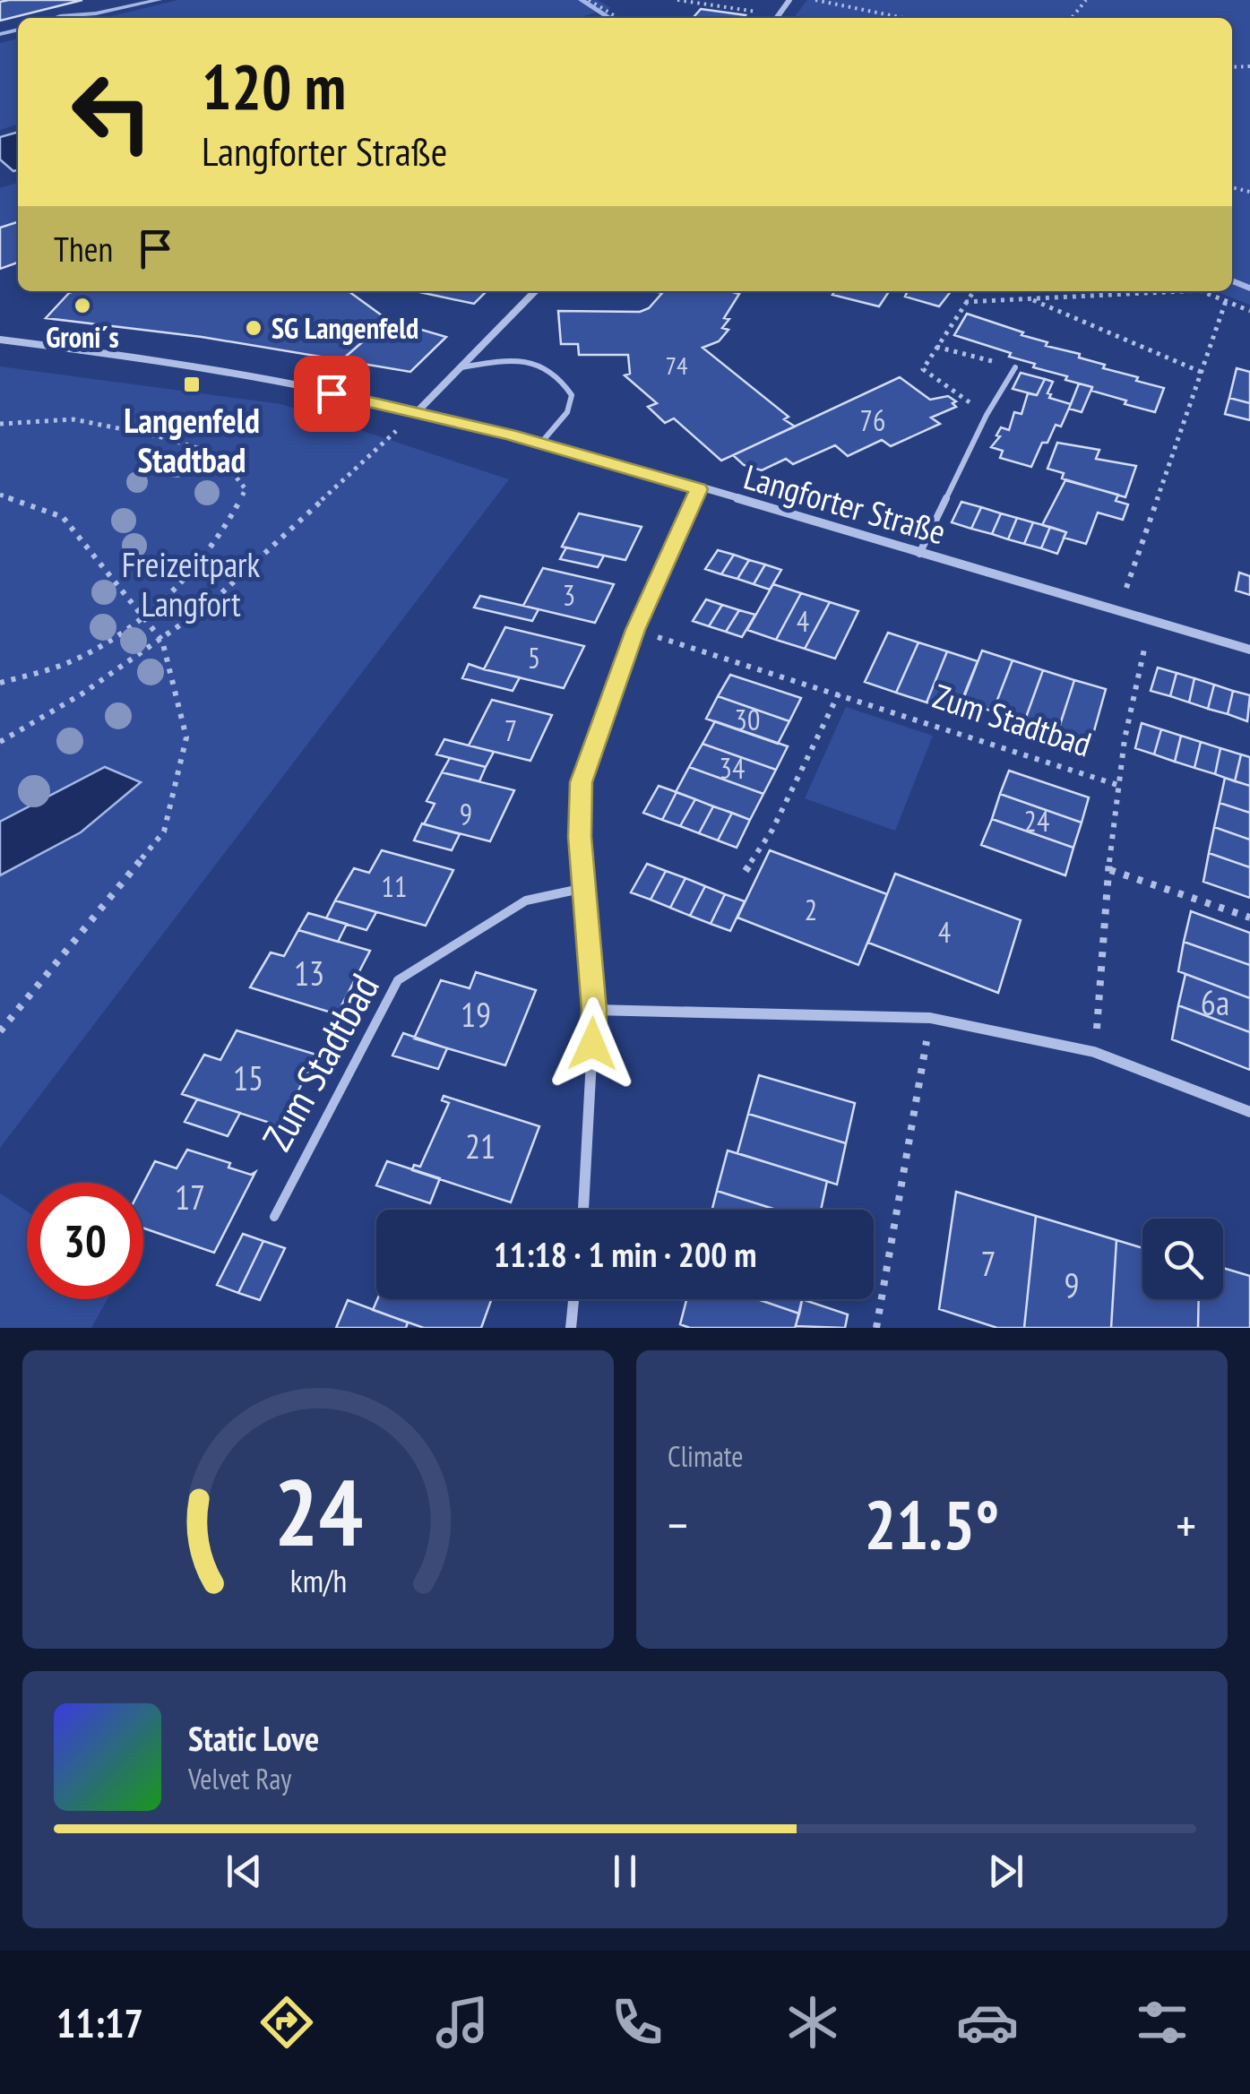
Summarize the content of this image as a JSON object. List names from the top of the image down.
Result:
{
  "streets": {
    "street": ["Langforter Straße"],
    "lane": ["Zum Stadtbad"]
  },
  "crossings": [
    ["Langforter Straße", "Zum Stadtbad"]
  ],
  "parks": ["Freizeitpark Langfort"],
  "places": {
    "other": ["Groni´s", "SG Langenfeld"],
    "transit": ["Langenfeld Stadtbad"]
  },
  "house_numbers": [
    "74",
    "76",
    "3",
    "4",
    "5",
    "30",
    "7",
    "34",
    "9",
    "24",
    "11",
    "2",
    "4",
    "13",
    "6a",
    "19",
    "15",
    "21",
    "17",
    "7",
    "9"
  ],
  "page": {
    "turn": ["120 m", "Langforter Straße"],
    "then": "Then",
    "limit": "30",
    "trip": "11:18 · 1 min · 200 m",
    "tile": "Climate",
    "heat": ["−", "21.5°", "+"],
    "song": ["Static Love", "Velvet Ray"],
    "tabs": "11:17",
    "gauge": ["24", "km/h"]
  }
}
